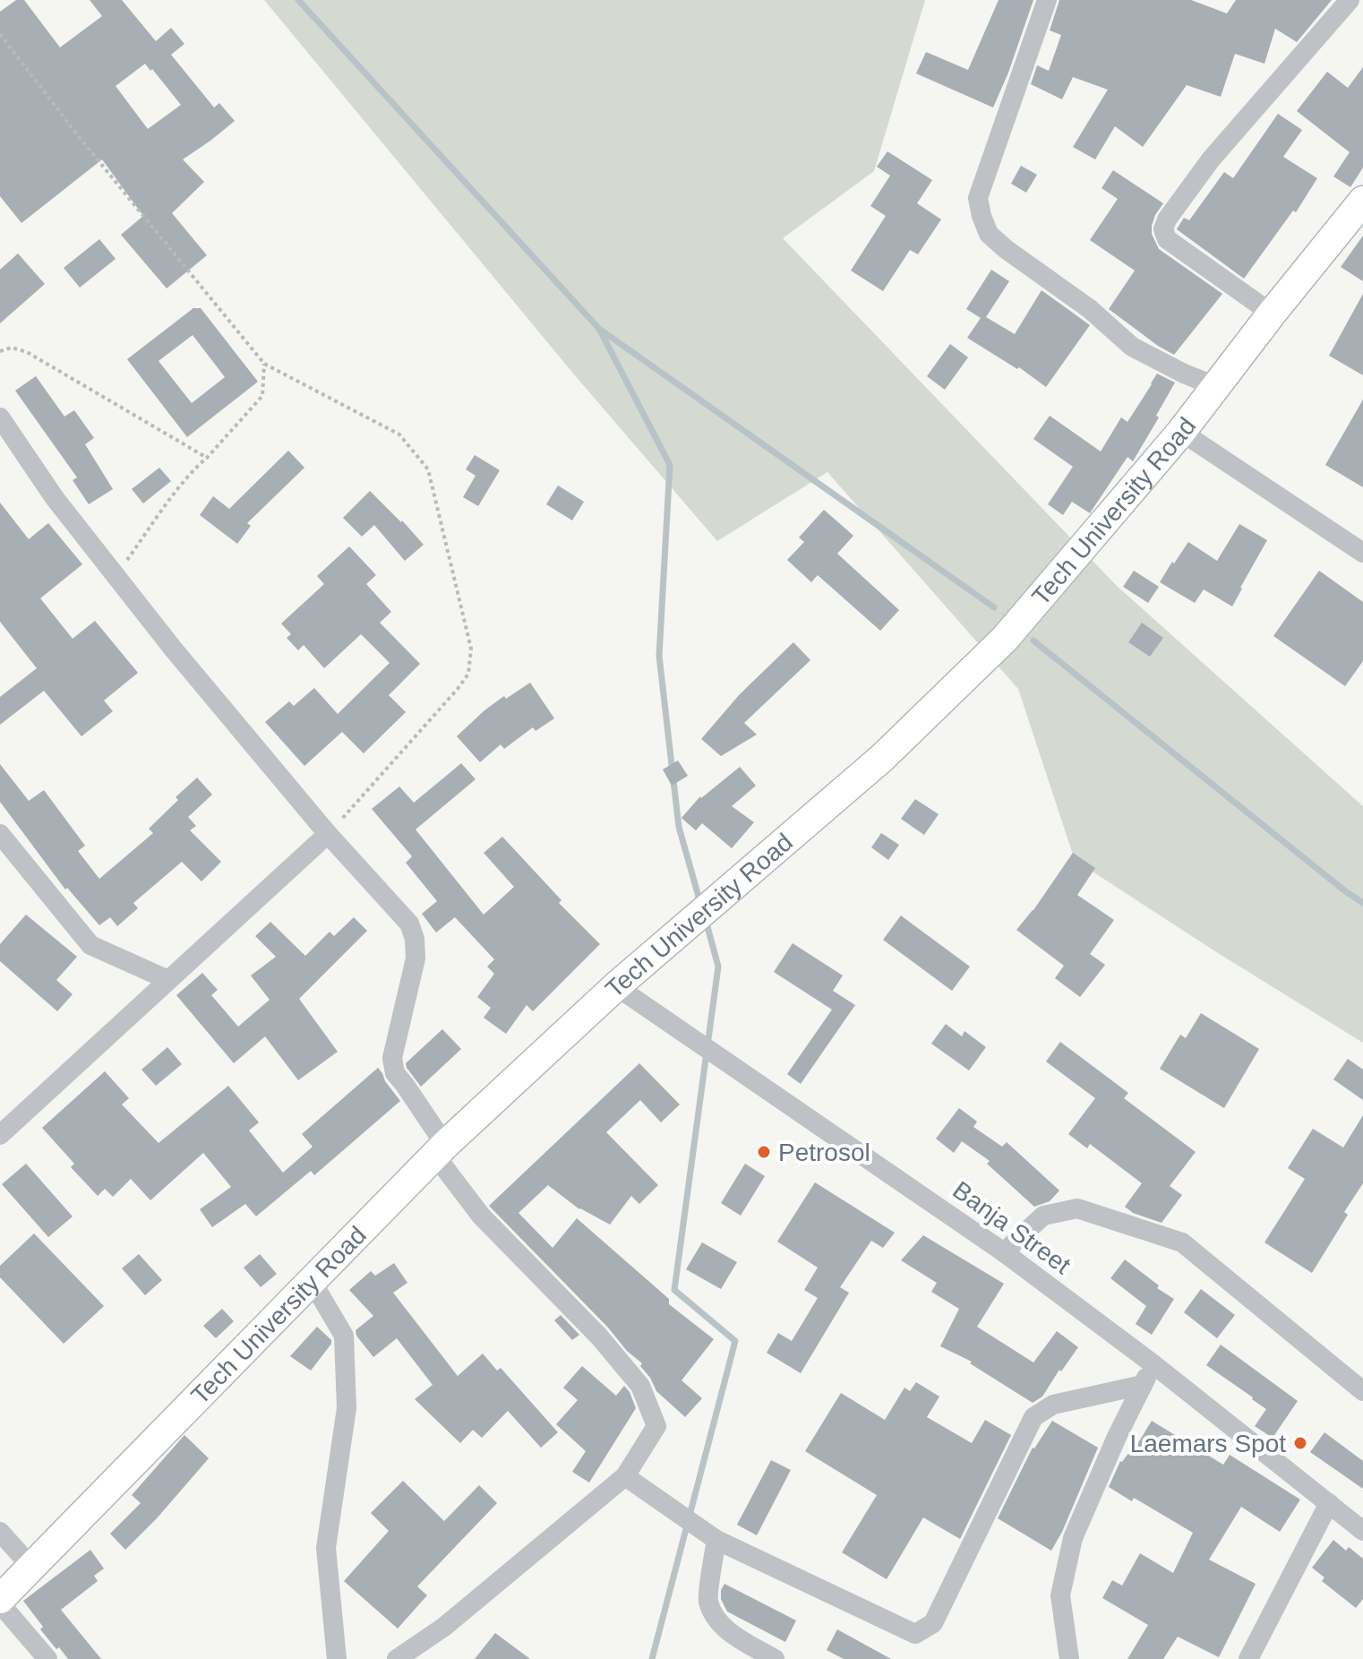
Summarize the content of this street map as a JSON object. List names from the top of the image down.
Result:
{
  "streets": {
    "street": ["Tech University Road", "Banja Street"]
  },
  "crossings": [
    ["Tech University Road", "Banja Street"]
  ],
  "places": ["Petrosol", "Laemars Spot"]
}
